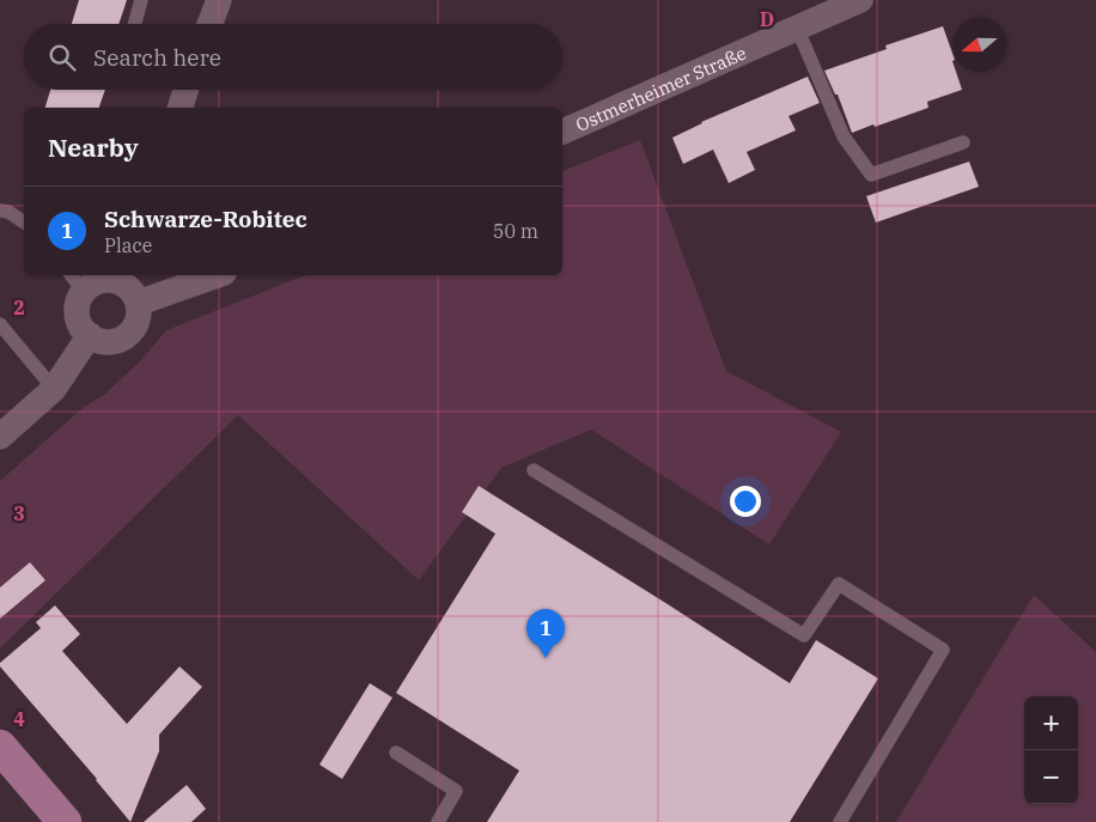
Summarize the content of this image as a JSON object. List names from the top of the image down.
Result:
{
  "streets": {
    "street": ["Ostmerheimer Straße"]
  },
  "north": "left",
  "page": {
    "search": "Search here",
    "heading": "Nearby",
    "list": [
      {
        "mark": "1",
        "name": "Schwarze-Robitec",
        "note": "Place",
        "value": "50 m"
      }
    ],
    "pins": "1",
    "map_buttons": ["+", "−"]
  },
  "grid": {
    "columns": ["D"],
    "rows": ["2", "3", "4"]
  }
}
